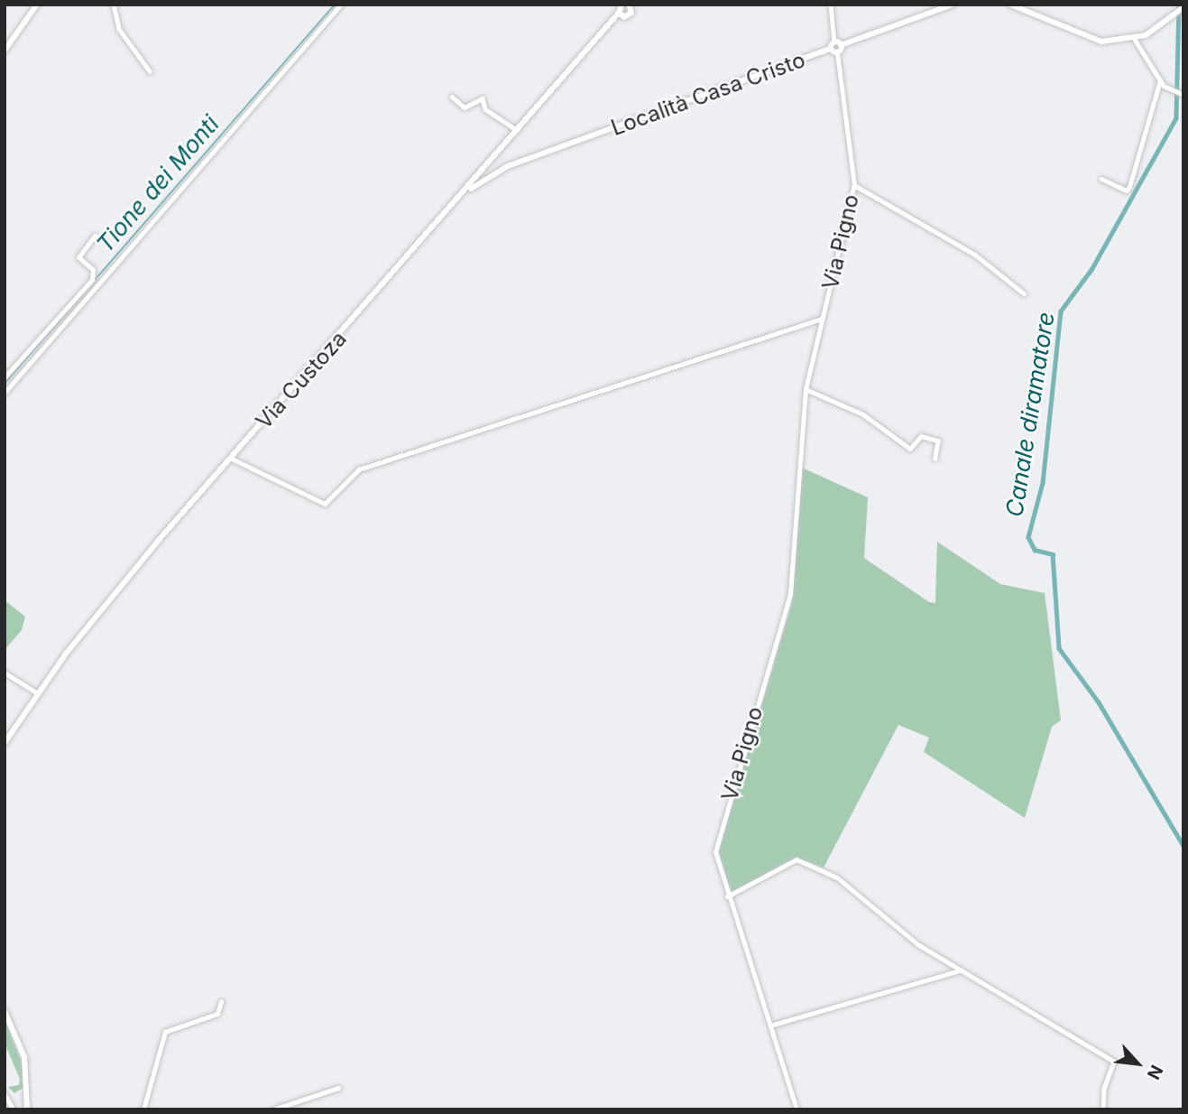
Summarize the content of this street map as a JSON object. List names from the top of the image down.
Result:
{
  "streets": {
    "main road": ["Località Casa Cristo", "Via Custoza"],
    "street": ["Via Pigno"]
  },
  "crossings": [
    ["Località Casa Cristo", "Via Pigno"],
    ["Via Pigno", "Via Custoza"]
  ],
  "water": ["Tione dei Monti", "Canale diramatore"],
  "north": "bottom right"
}
